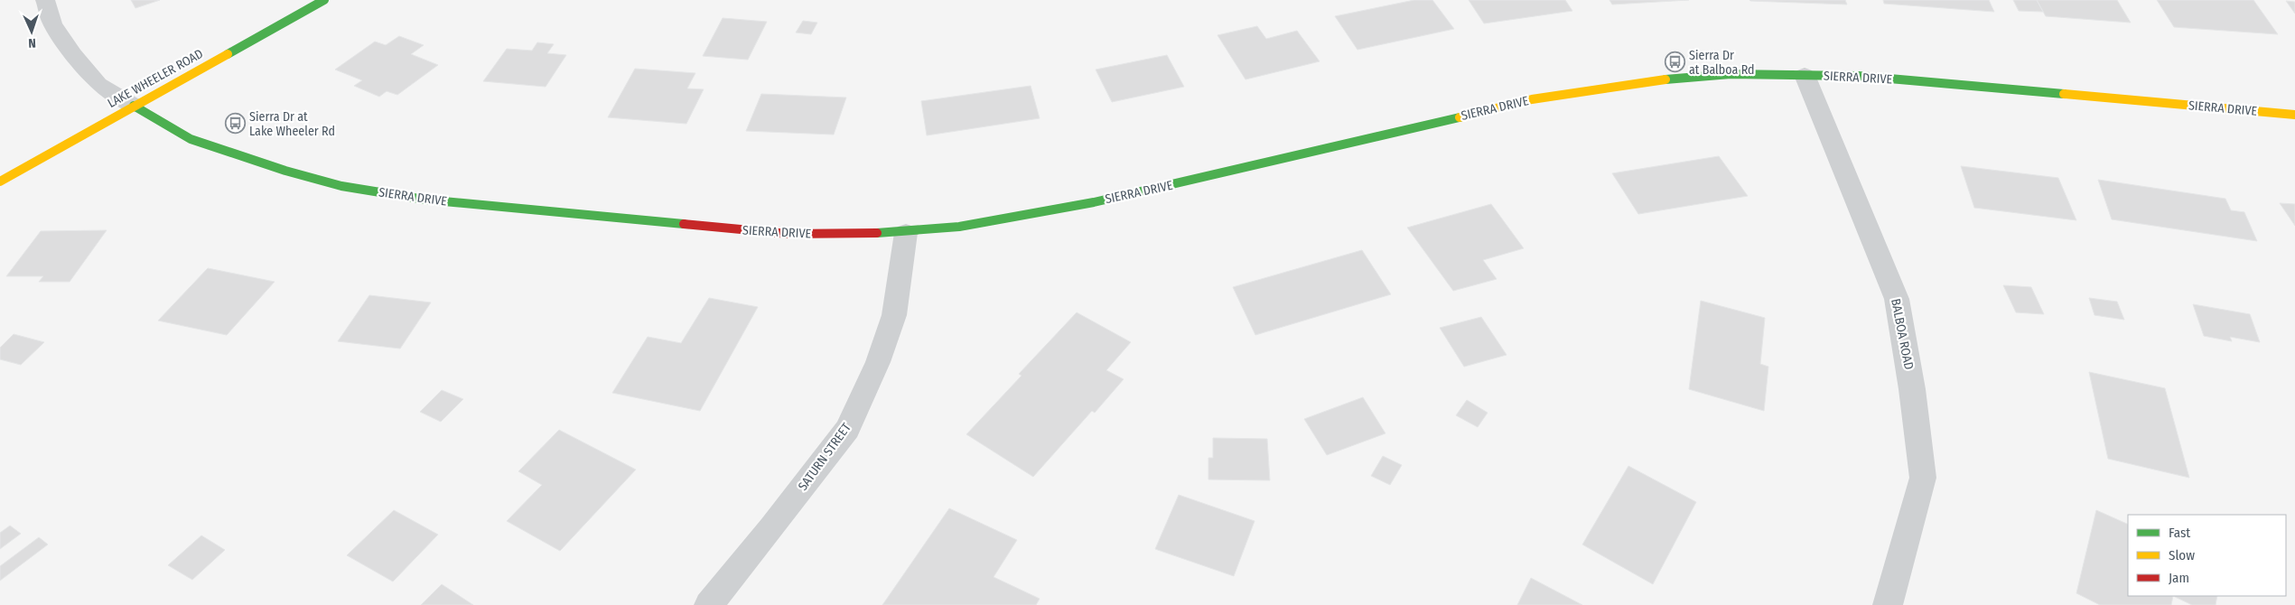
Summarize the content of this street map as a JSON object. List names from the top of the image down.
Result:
{
  "streets": {
    "street": [
      "SIERRA DRIVE",
      "LAKE WHEELER ROAD",
      "BALBOA ROAD",
      "SATURN STREET"
    ]
  },
  "crossings": [
    ["SIERRA DRIVE", "LAKE WHEELER ROAD"],
    ["SIERRA DRIVE", "BALBOA ROAD"],
    ["SIERRA DRIVE", "SATURN STREET"]
  ],
  "places": {
    "bus stop": ["Sierra Dr at Balboa Rd", "Sierra Dr at Lake Wheeler Rd"]
  },
  "legend": ["Fast", "Slow", "Jam"],
  "north": "bottom"
}
